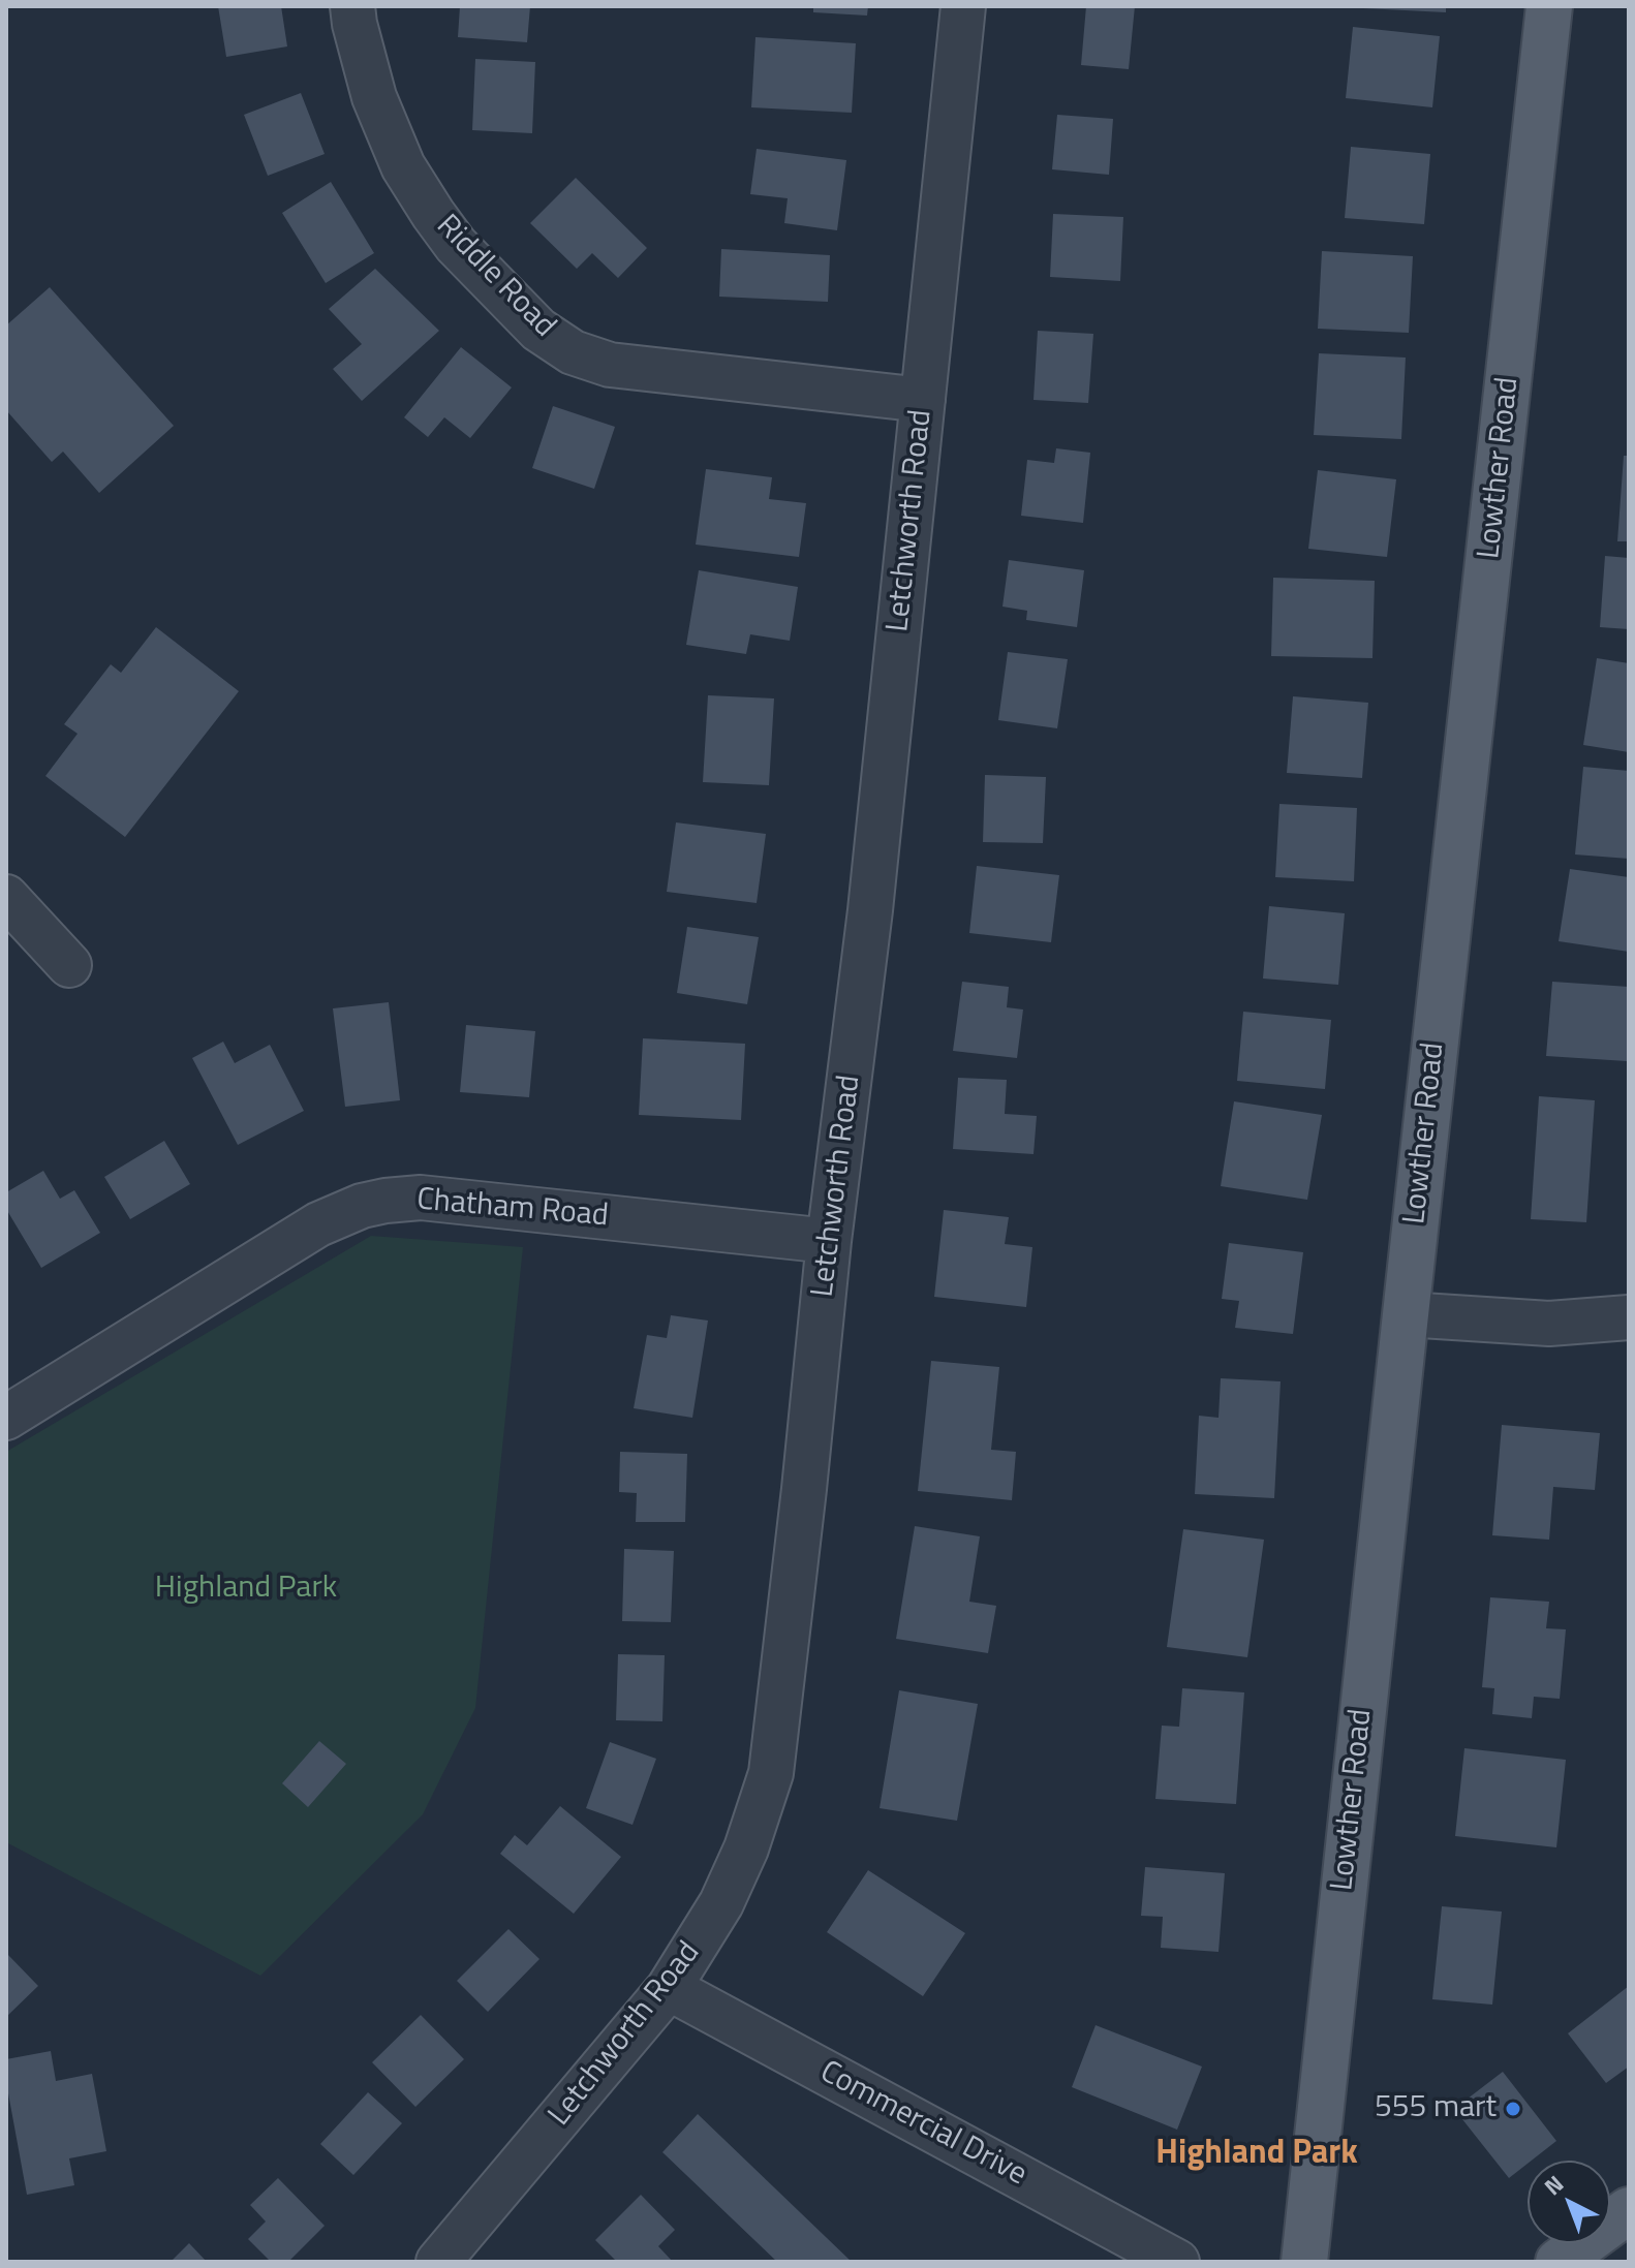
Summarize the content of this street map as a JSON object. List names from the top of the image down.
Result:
{
  "streets": {
    "main road": ["Lowther Road"],
    "street": [
      "Riddle Road",
      "Letchworth Road",
      "Chatham Road",
      "Commercial Drive"
    ]
  },
  "crossings": [
    ["Riddle Road", "Letchworth Road"],
    ["Letchworth Road", "Chatham Road"],
    ["Letchworth Road", "Commercial Drive"]
  ],
  "districts": ["Highland Park"],
  "parks": ["Highland Park"],
  "places": ["555 mart"],
  "north": "top left"
}
